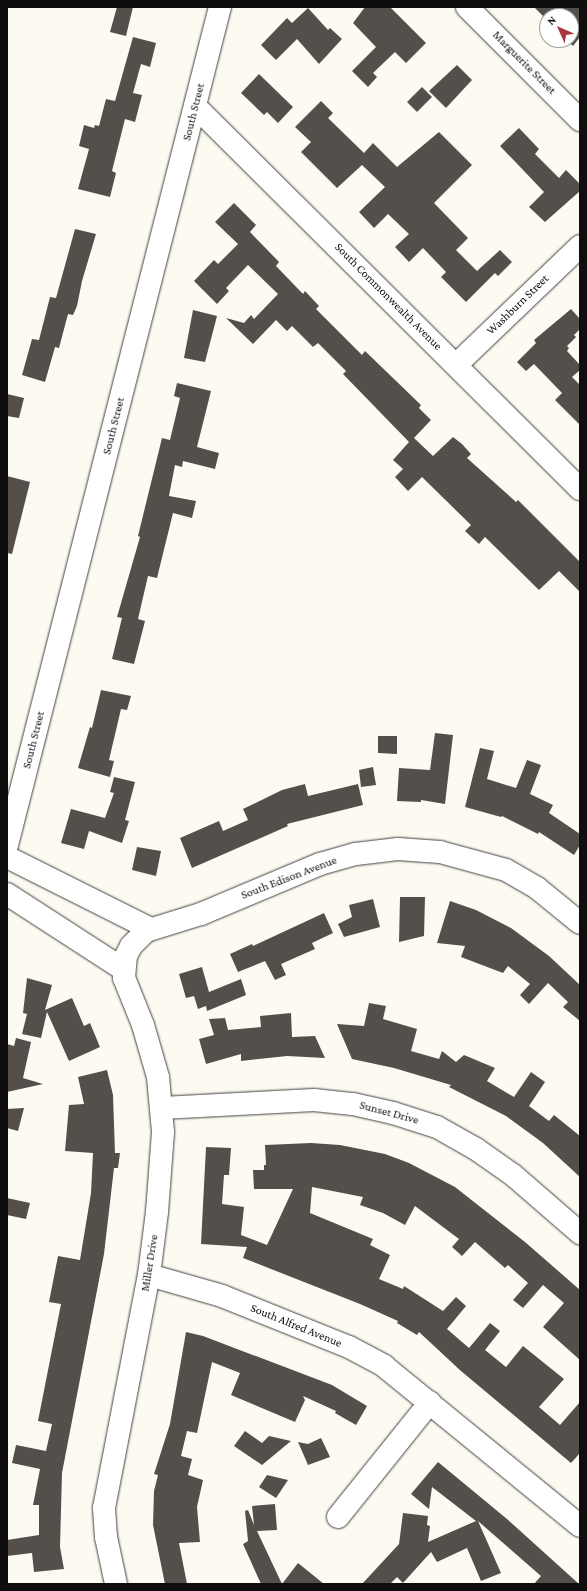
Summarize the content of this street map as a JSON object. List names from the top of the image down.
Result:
{
  "streets": {
    "street": [
      "Marguerite Street",
      "South Street",
      "South Commonwealth Avenue",
      "Washburn Street",
      "South Edison Avenue",
      "Sunset Drive",
      "Miller Drive",
      "South Alfred Avenue"
    ]
  },
  "crossings": [
    ["South Street", "South Commonwealth Avenue"],
    ["South Commonwealth Avenue", "Washburn Street"],
    ["South Edison Avenue", "Miller Drive"],
    ["Sunset Drive", "Miller Drive"],
    ["Miller Drive", "South Alfred Avenue"]
  ],
  "north": "top left"
}
